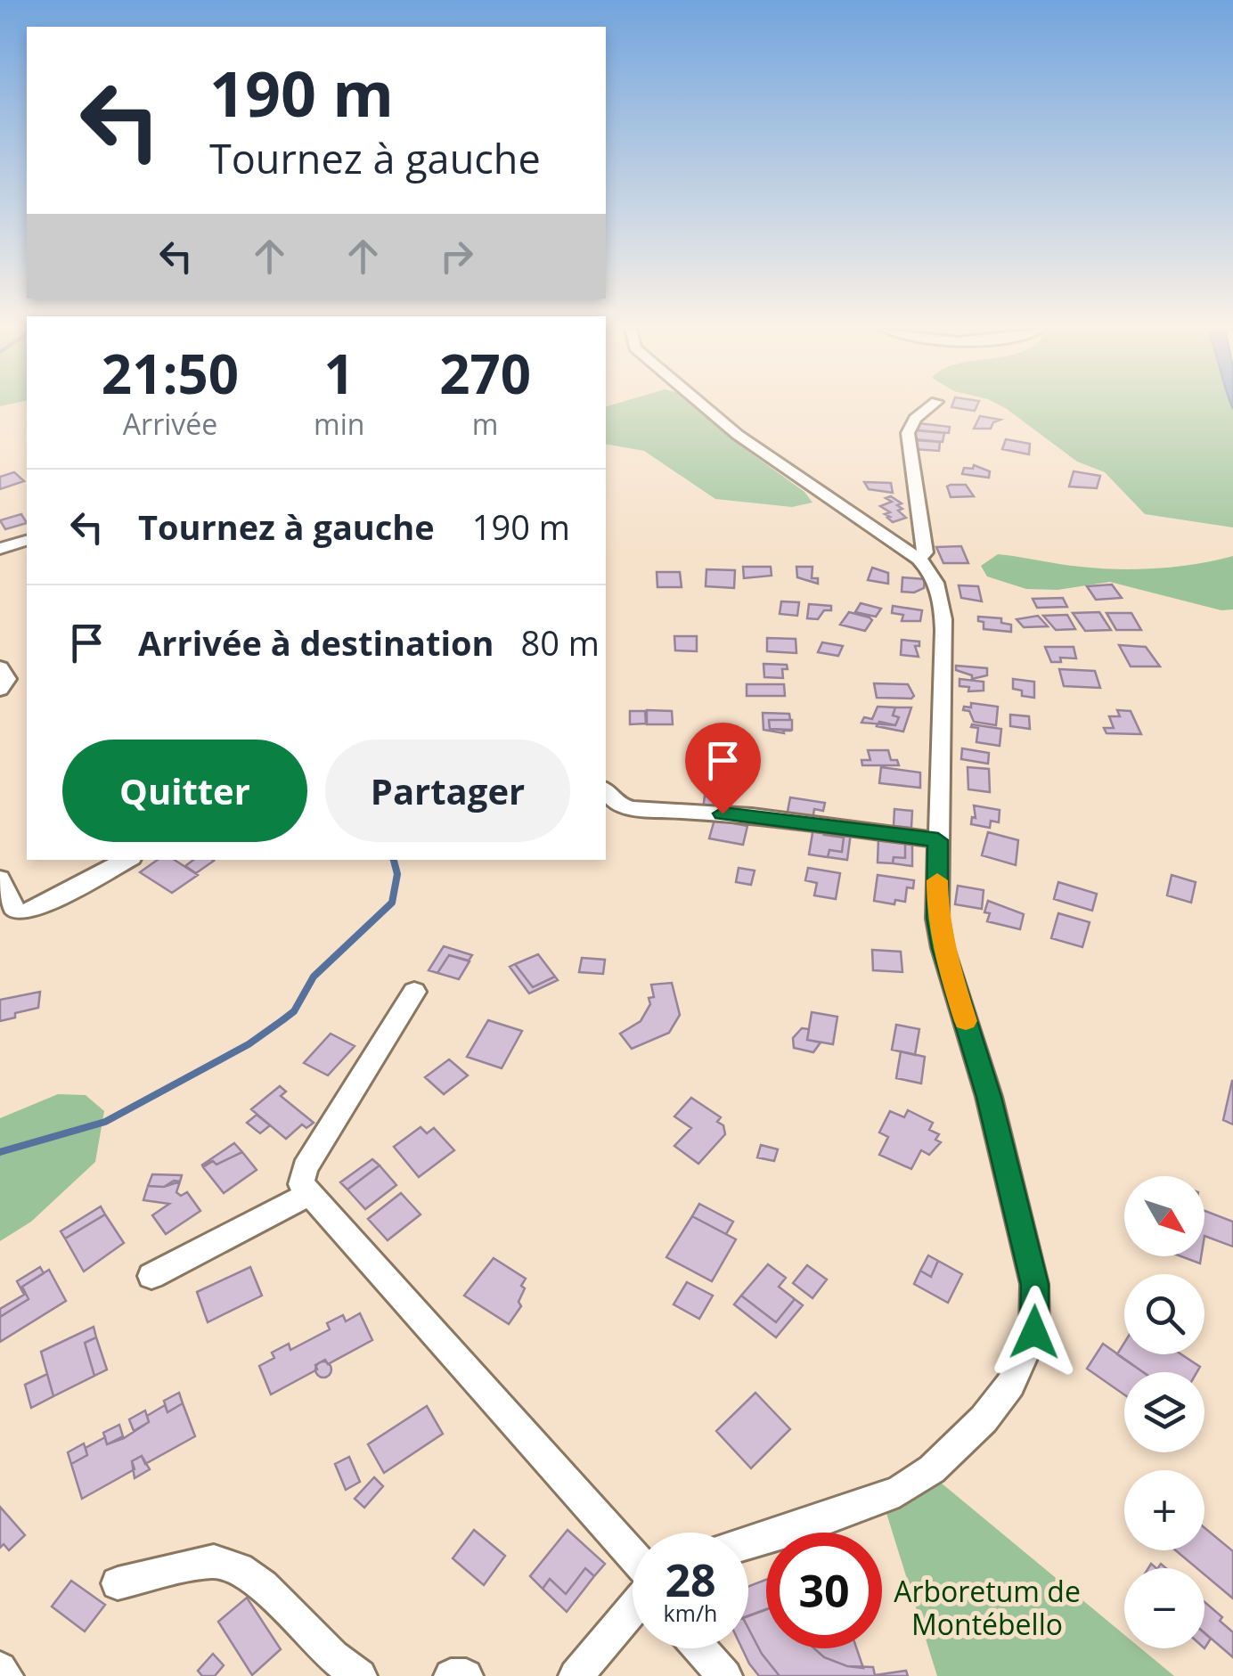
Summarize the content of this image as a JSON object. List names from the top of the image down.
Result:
{
  "parks": ["Arboretum de Montébello"],
  "north": "bottom right",
  "page": {
    "turn": ["190 m", "Tournez à gauche"],
    "eta": [
      "21:50",
      "Arrivée",
      "1",
      "min",
      "270",
      "m"
    ],
    "list": [
      {
        "name": "Tournez à gauche",
        "value": "190 m"
      },
      {
        "name": "Arrivée à destination",
        "value": "80 m"
      }
    ],
    "buttons": ["Quitter", "Partager"],
    "map_buttons": ["+", "−"],
    "speed": "28 km/h",
    "limit": "30"
  }
}
